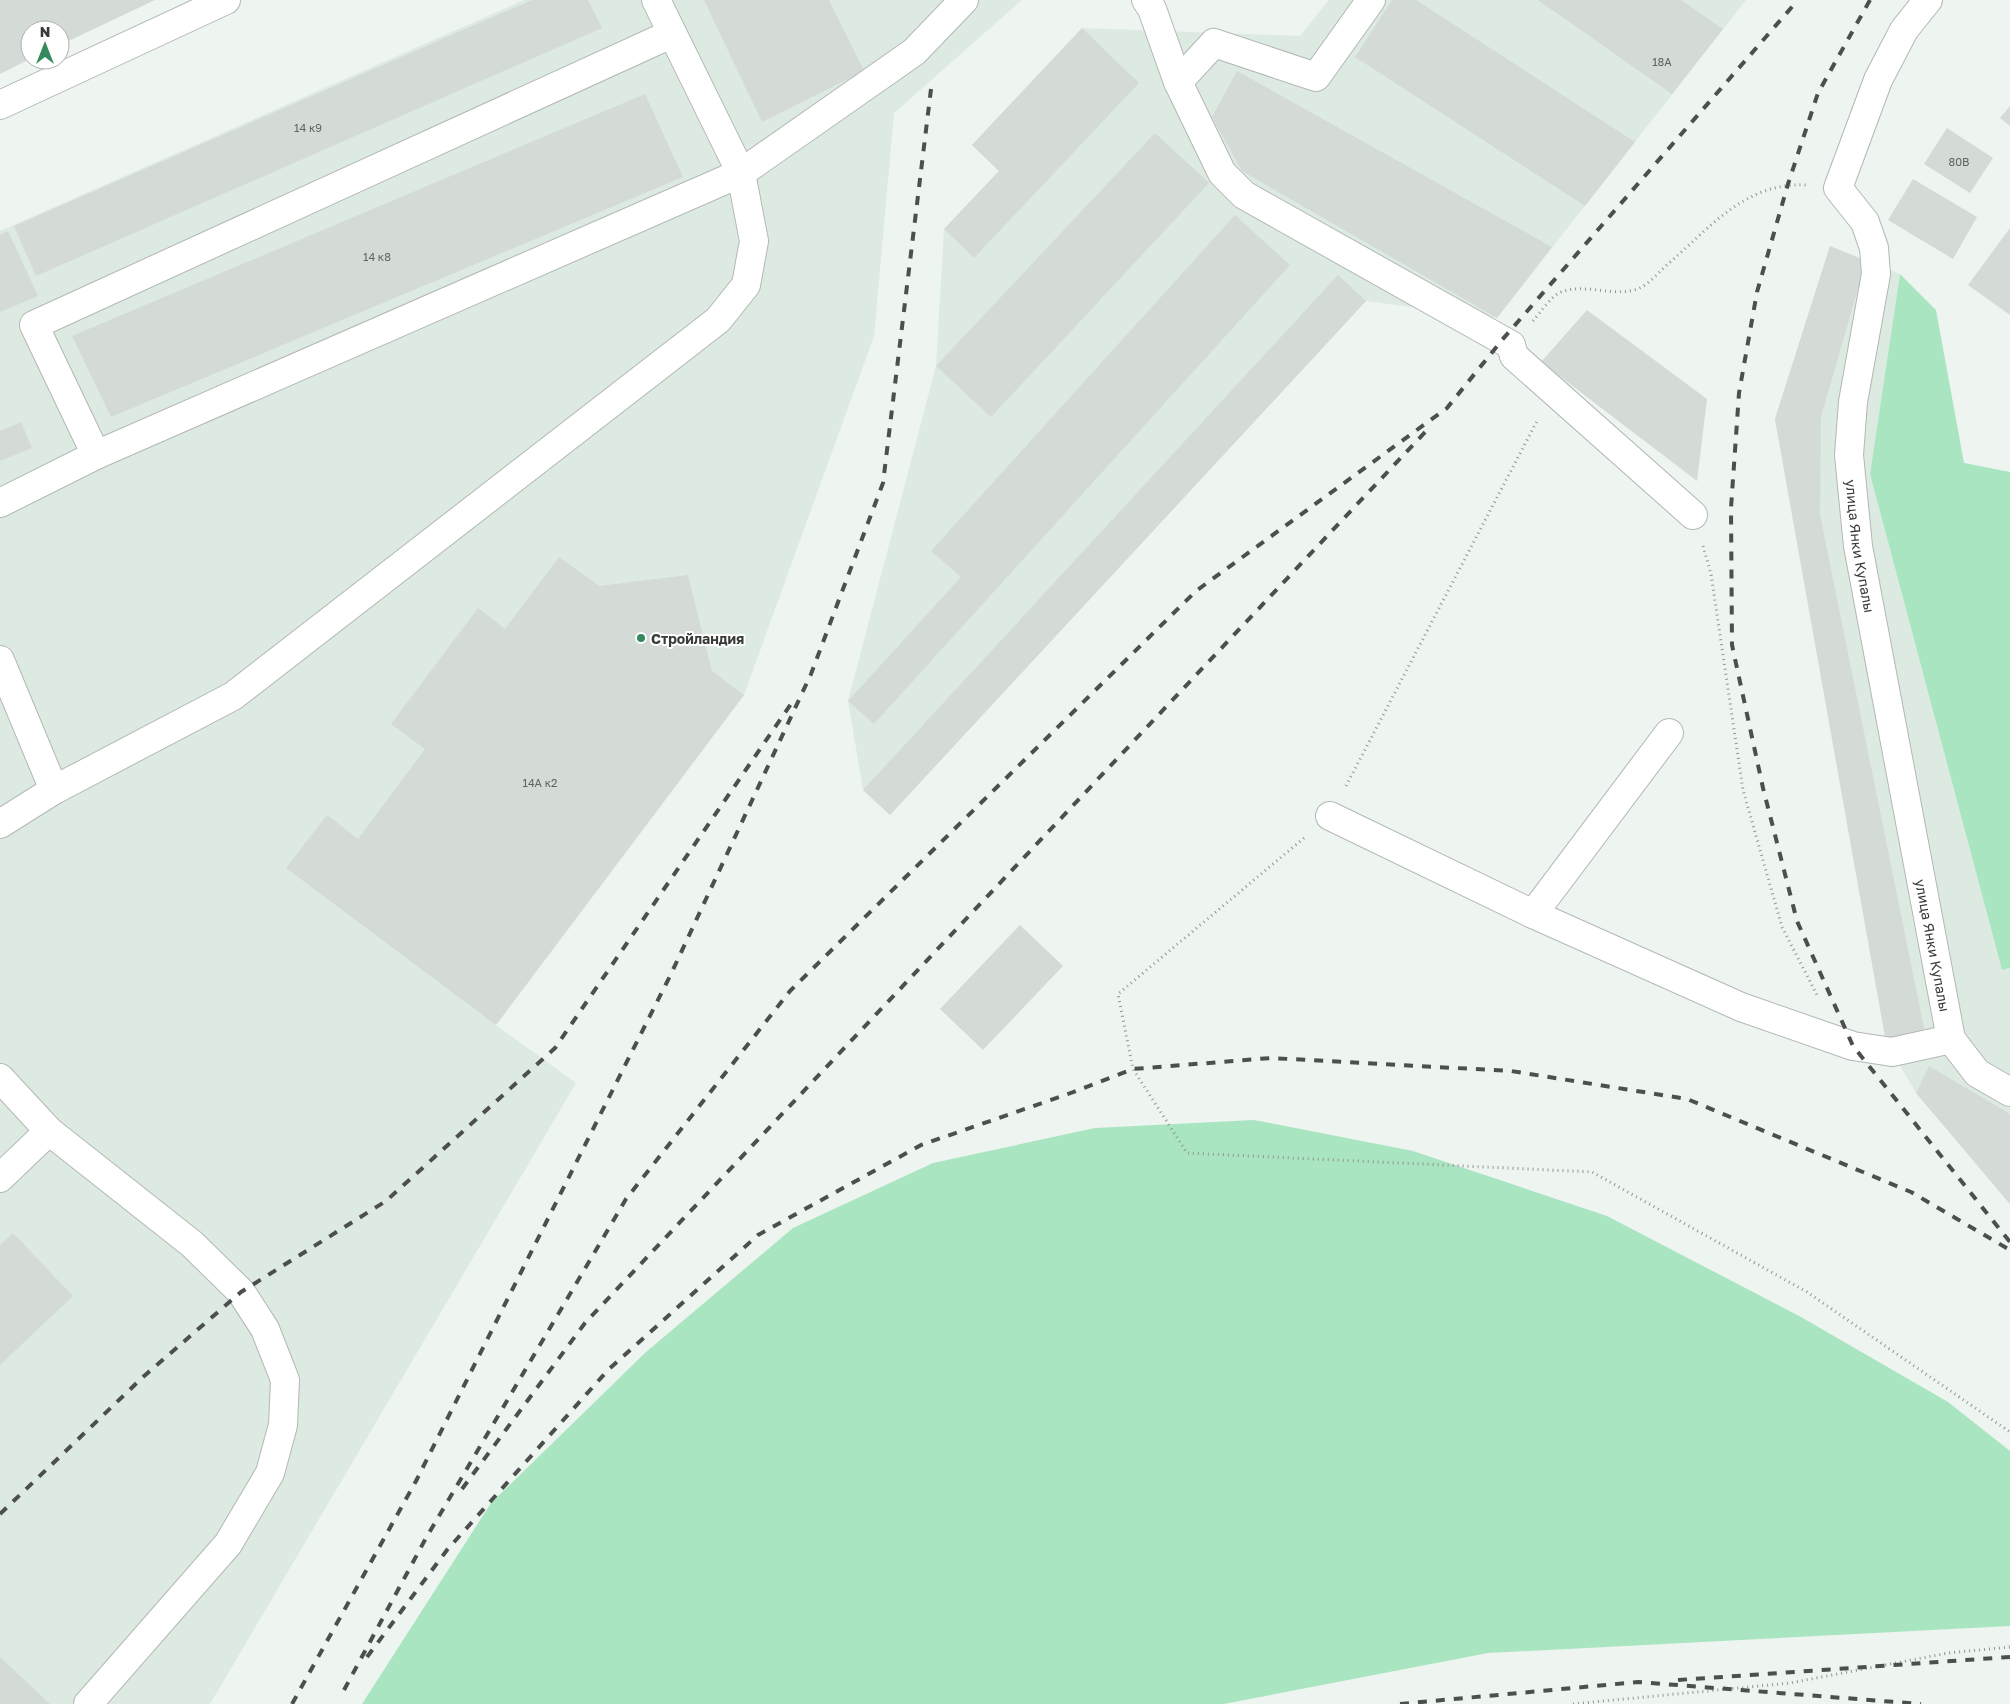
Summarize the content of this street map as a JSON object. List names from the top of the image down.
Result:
{
  "streets": {
    "lane": ["улица Янки Купалы"]
  },
  "places": ["Стройландия"],
  "house_numbers": [
    "18А",
    "14 к9",
    "80В",
    "14 к8",
    "14А к2"
  ],
  "north": "top"
}
